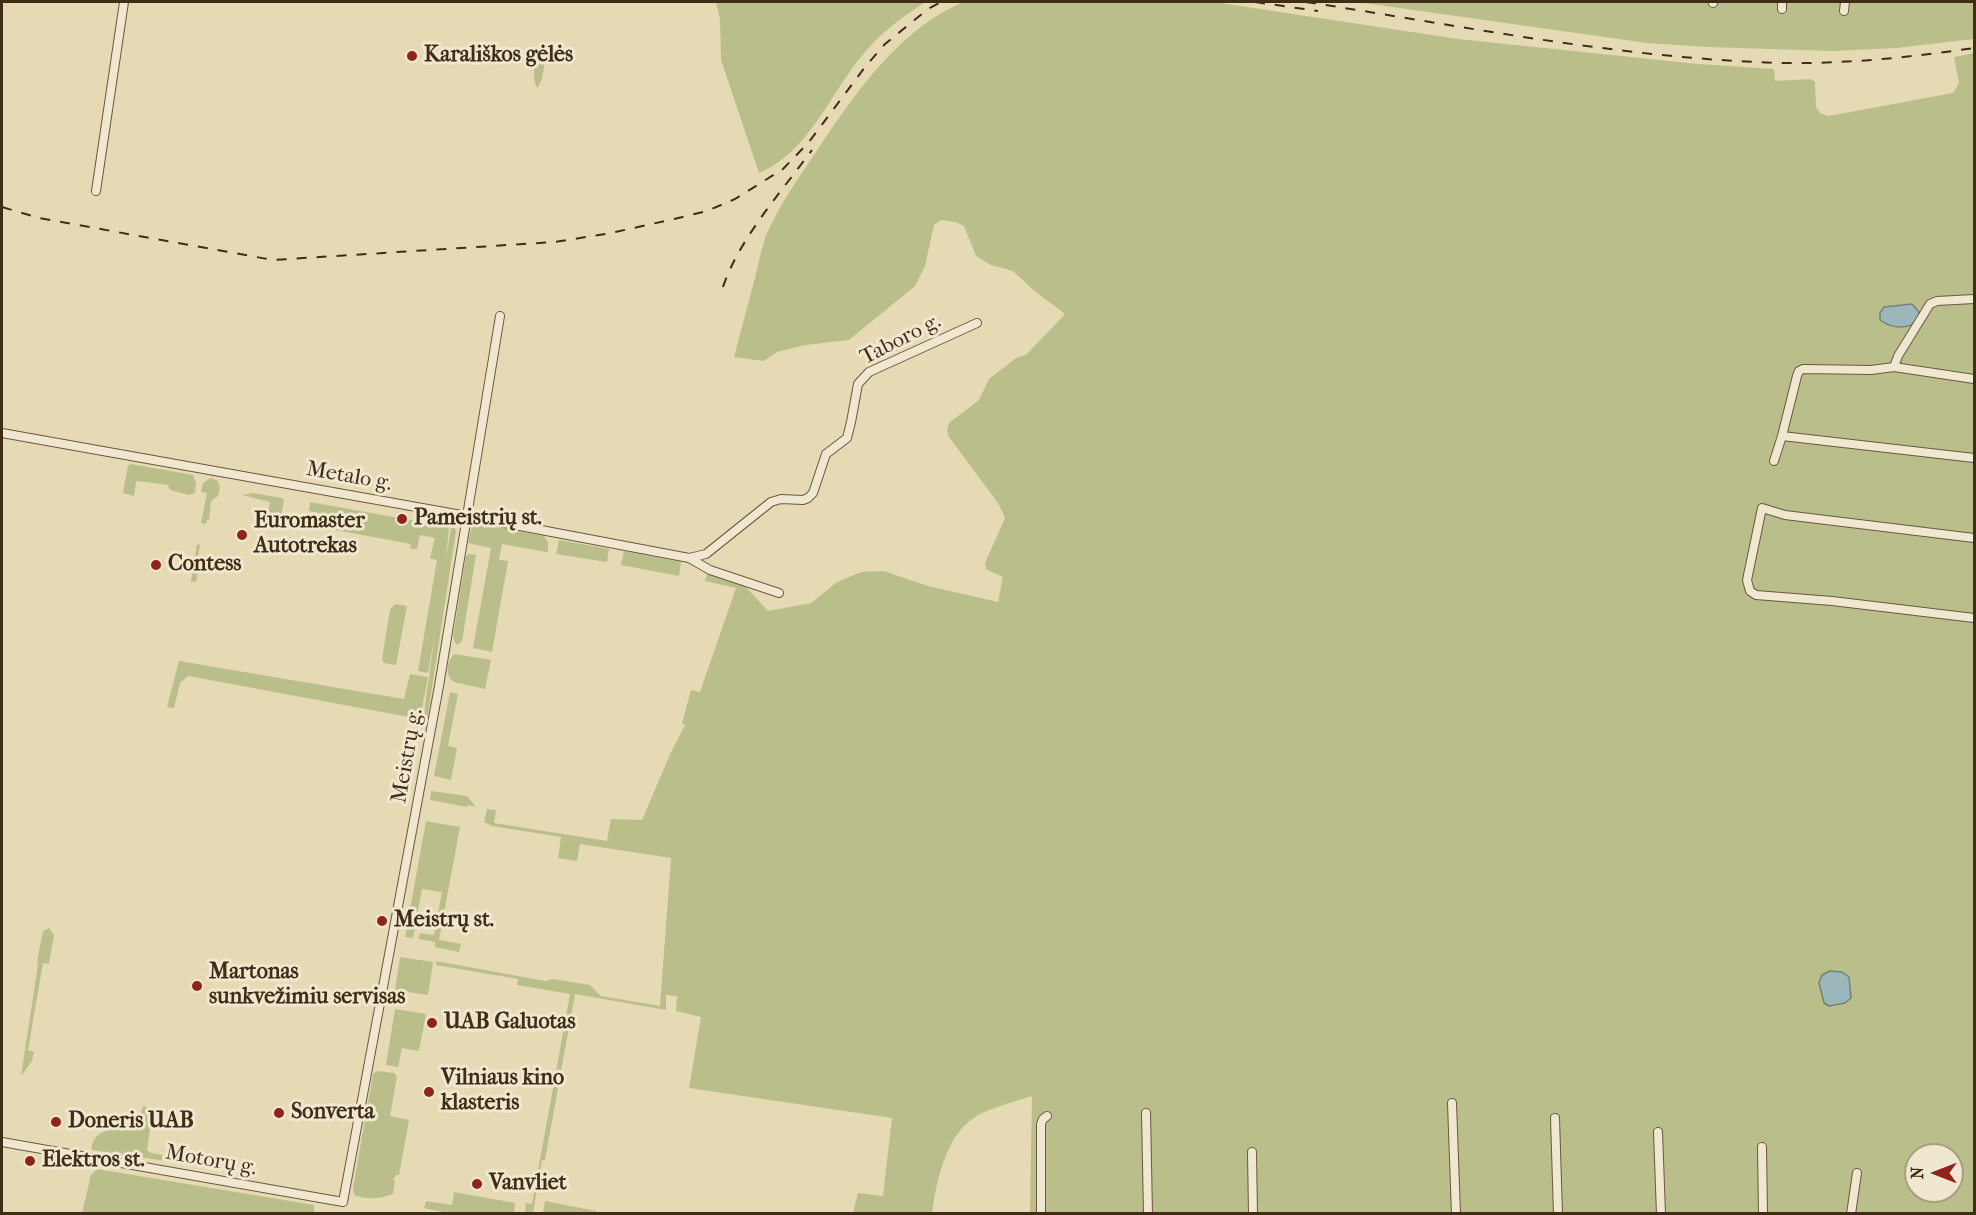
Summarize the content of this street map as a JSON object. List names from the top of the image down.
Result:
{
  "streets": {
    "street": [
      "Taboro g.",
      "Metalo g.",
      "Meistrų g.",
      "Motorų g."
    ]
  },
  "crossings": [
    ["Taboro g.", "Metalo g."],
    ["Metalo g.", "Meistrų g."],
    ["Meistrų g.", "Motorų g."]
  ],
  "places": [
    "Karališkos gėlės",
    "Pameistrių st.",
    "Euromaster Autotrekas",
    "Contess",
    "Meistrų st.",
    "Martonas sunkvežimiu servisas",
    "UAB Galuotas",
    "Vilniaus kino klasteris",
    "Sonverta",
    "Doneris UAB",
    "Elektros st.",
    "Vanvliet"
  ],
  "north": "left"
}
